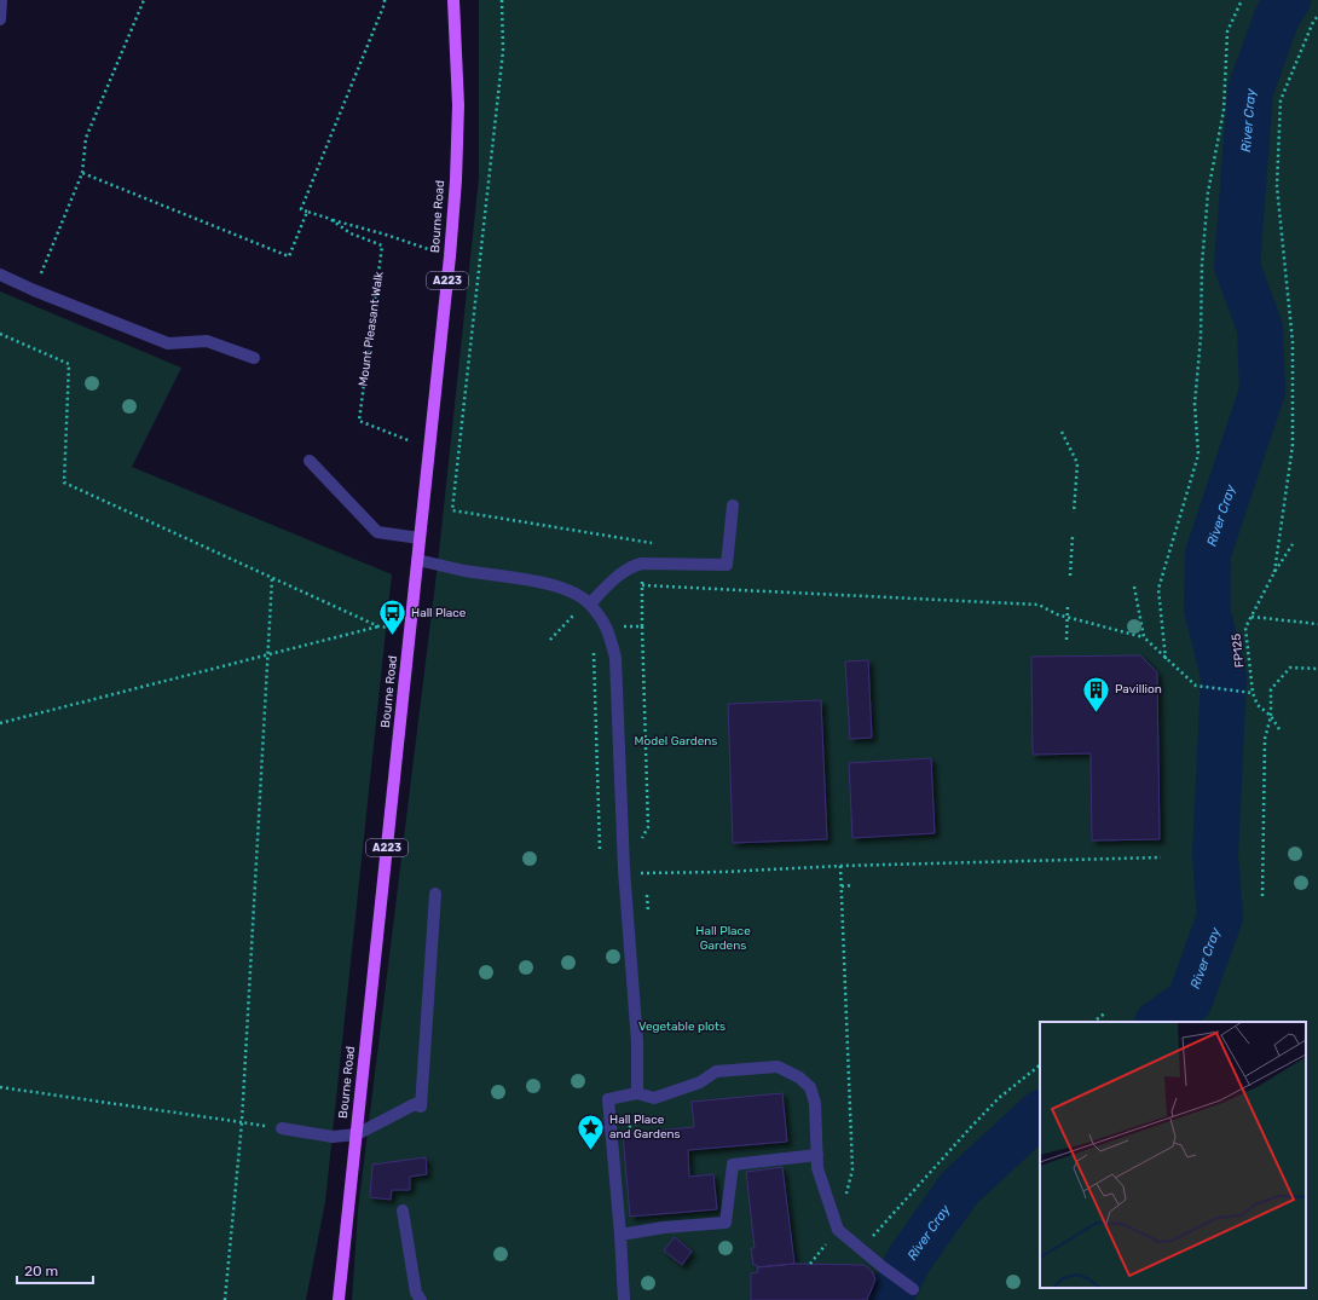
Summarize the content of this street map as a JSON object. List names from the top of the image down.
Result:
{
  "streets": {
    "main road": ["Bourne Road", "A223"],
    "path": ["Mount Pleasant Walk", "FP125"]
  },
  "crossings": [
    ["Bourne Road", "Mount Pleasant Walk"]
  ],
  "water": ["River Cray"],
  "parks": ["Model Gardens", "Hall Place Gardens", "Vegetable plots"],
  "places": {
    "bus stop": ["Hall Place"],
    "building": ["Pavillion"],
    "place": ["Hall Place and Gardens"]
  },
  "scale_bar": "20 m"
}
